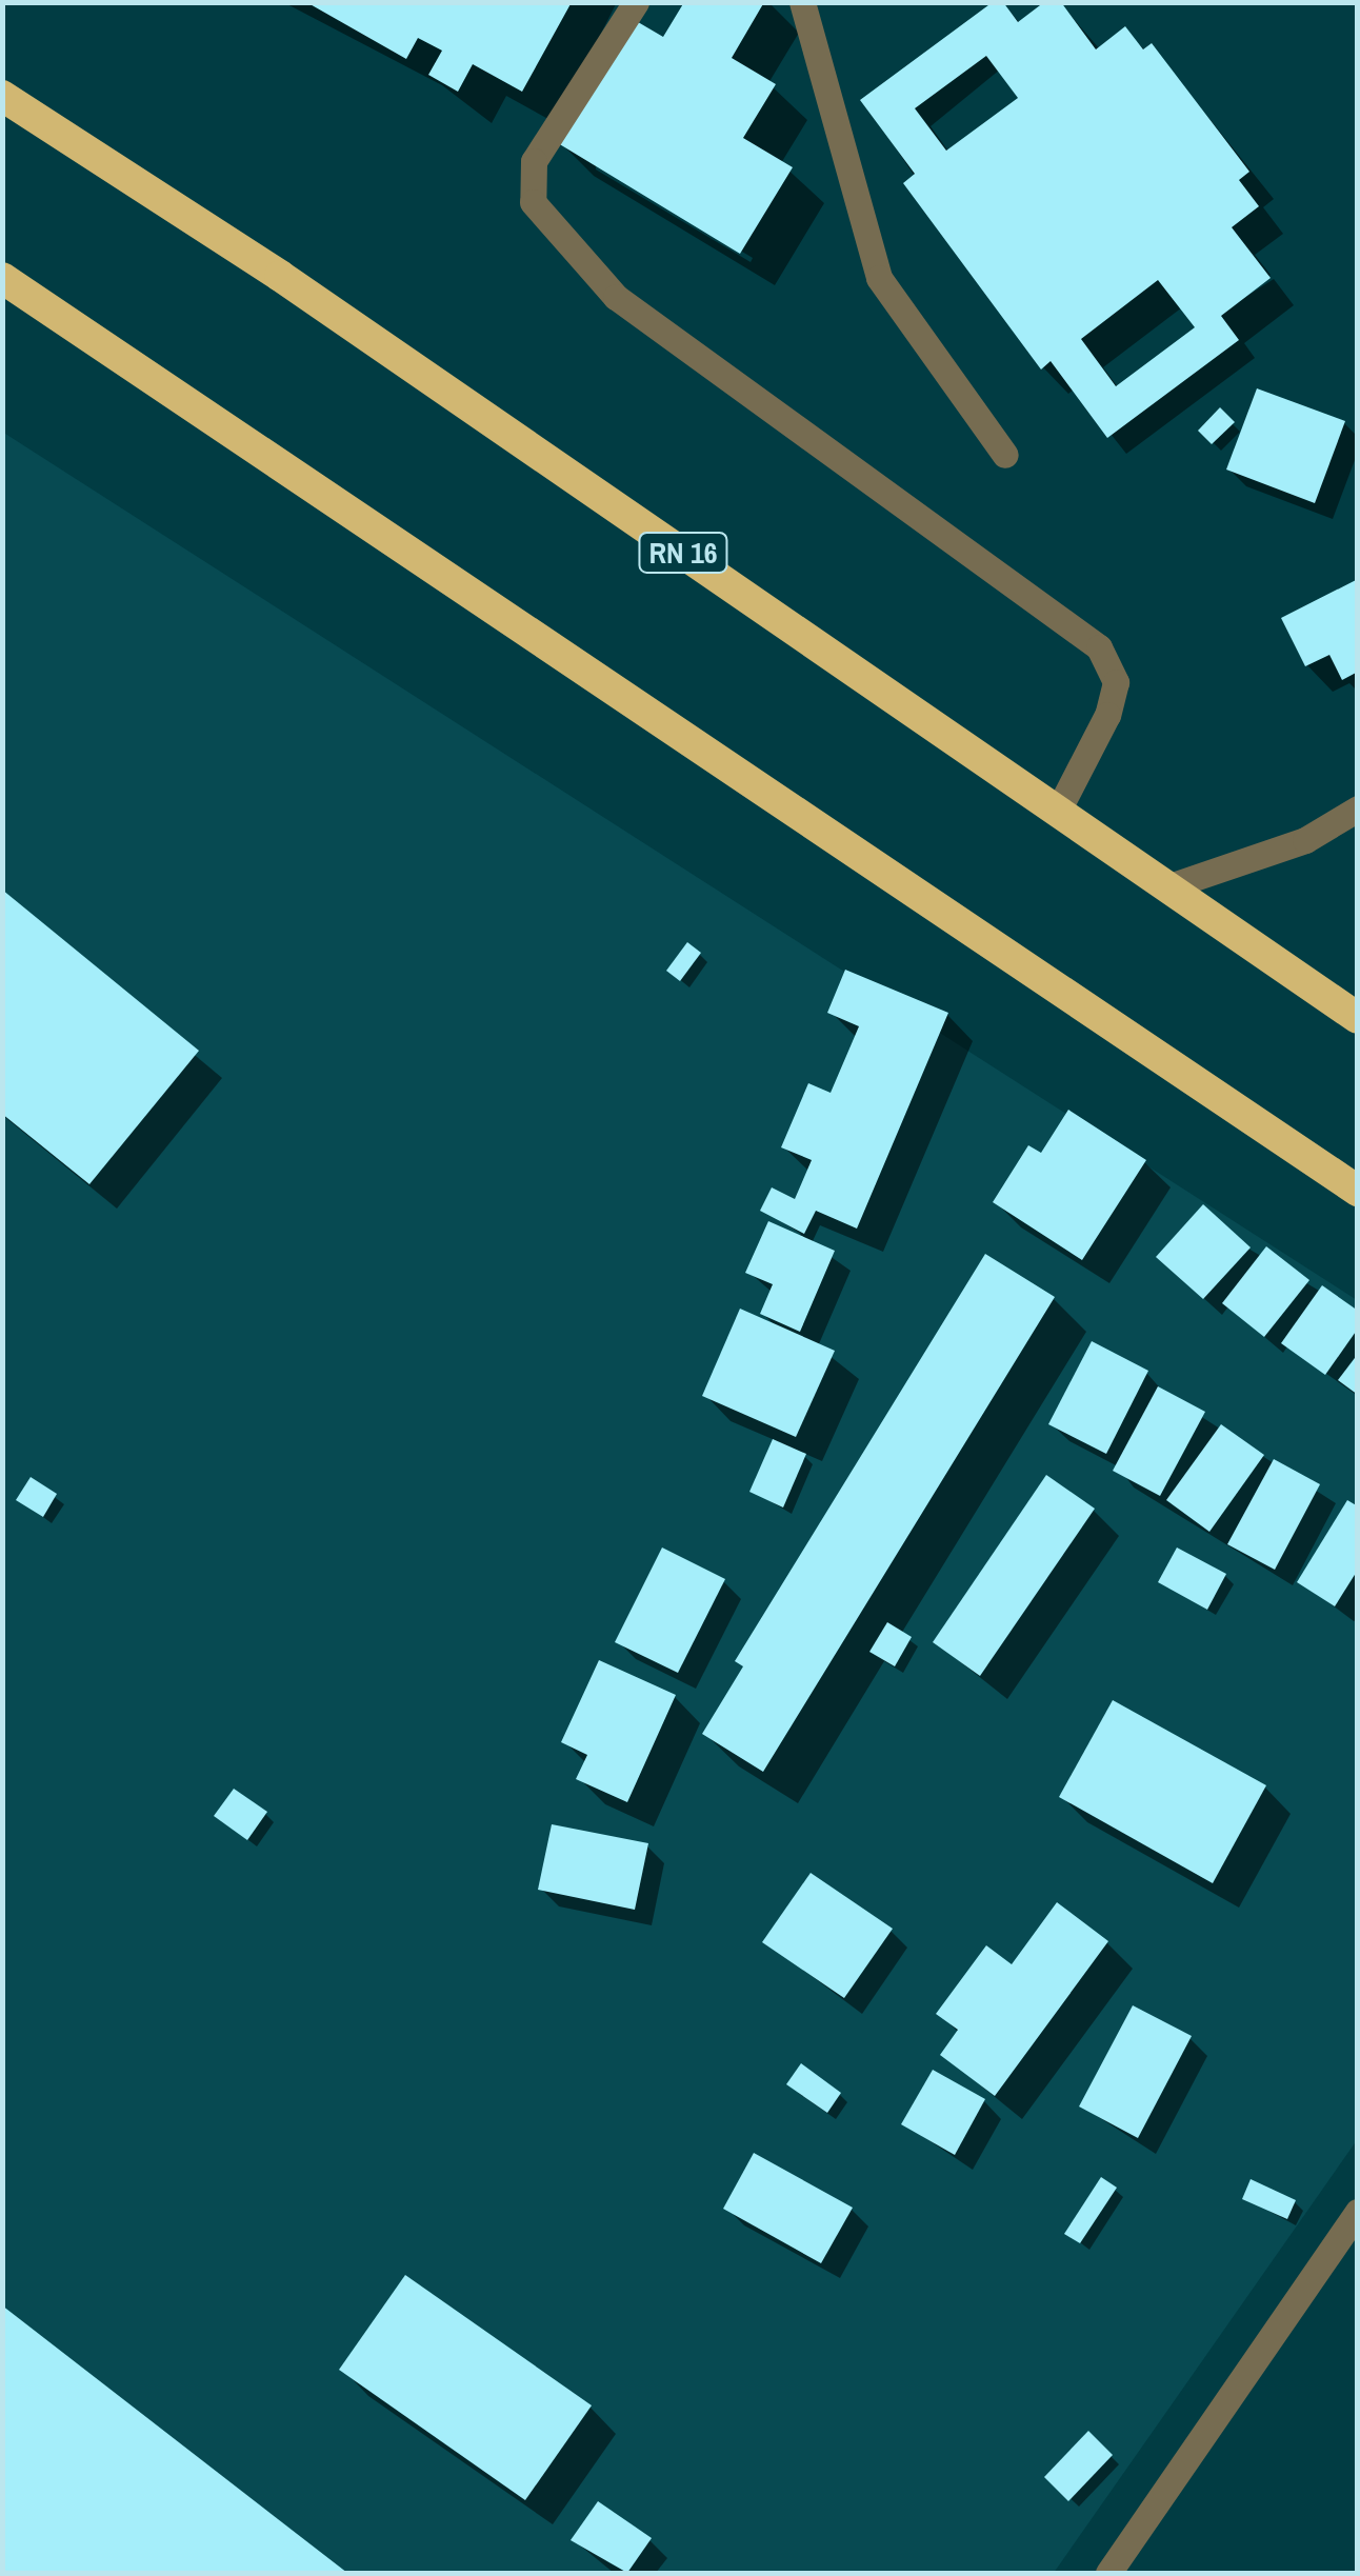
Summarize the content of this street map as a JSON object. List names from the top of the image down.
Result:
{
  "streets": {
    "highway": ["RN 16"]
  }
}
